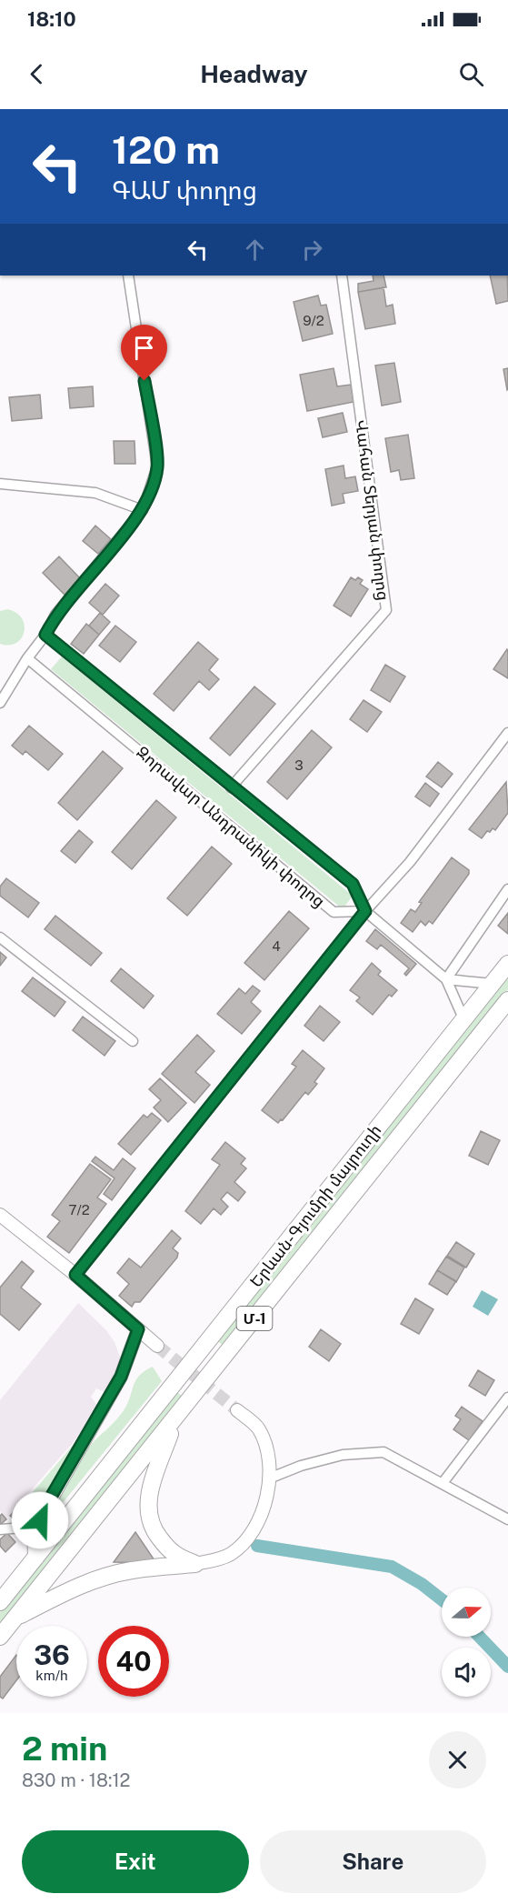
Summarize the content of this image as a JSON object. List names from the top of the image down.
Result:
{
  "streets": {
    "highway": ["Երևան-Գյումրի մայրուղի", "Մ-1"],
    "street": ["Վահան Տերյան փողոց", "Զորավար Անդրանիկի փողոց"]
  },
  "crossings": [
    ["Վահան Տերյան փողոց", "Զորավար Անդրանիկի փողոց"]
  ],
  "house_numbers": [
    "9/2",
    "3",
    "4",
    "7/2"
  ],
  "north": "right",
  "page": {
    "status": "18:10",
    "header": "Headway",
    "turn": ["120 m", "ԳԱՄ փողոց"],
    "speed": "36 km/h",
    "limit": "40",
    "heading": ["2 min", "830 m · 18:12"],
    "buttons": ["Exit", "Share"]
  }
}
